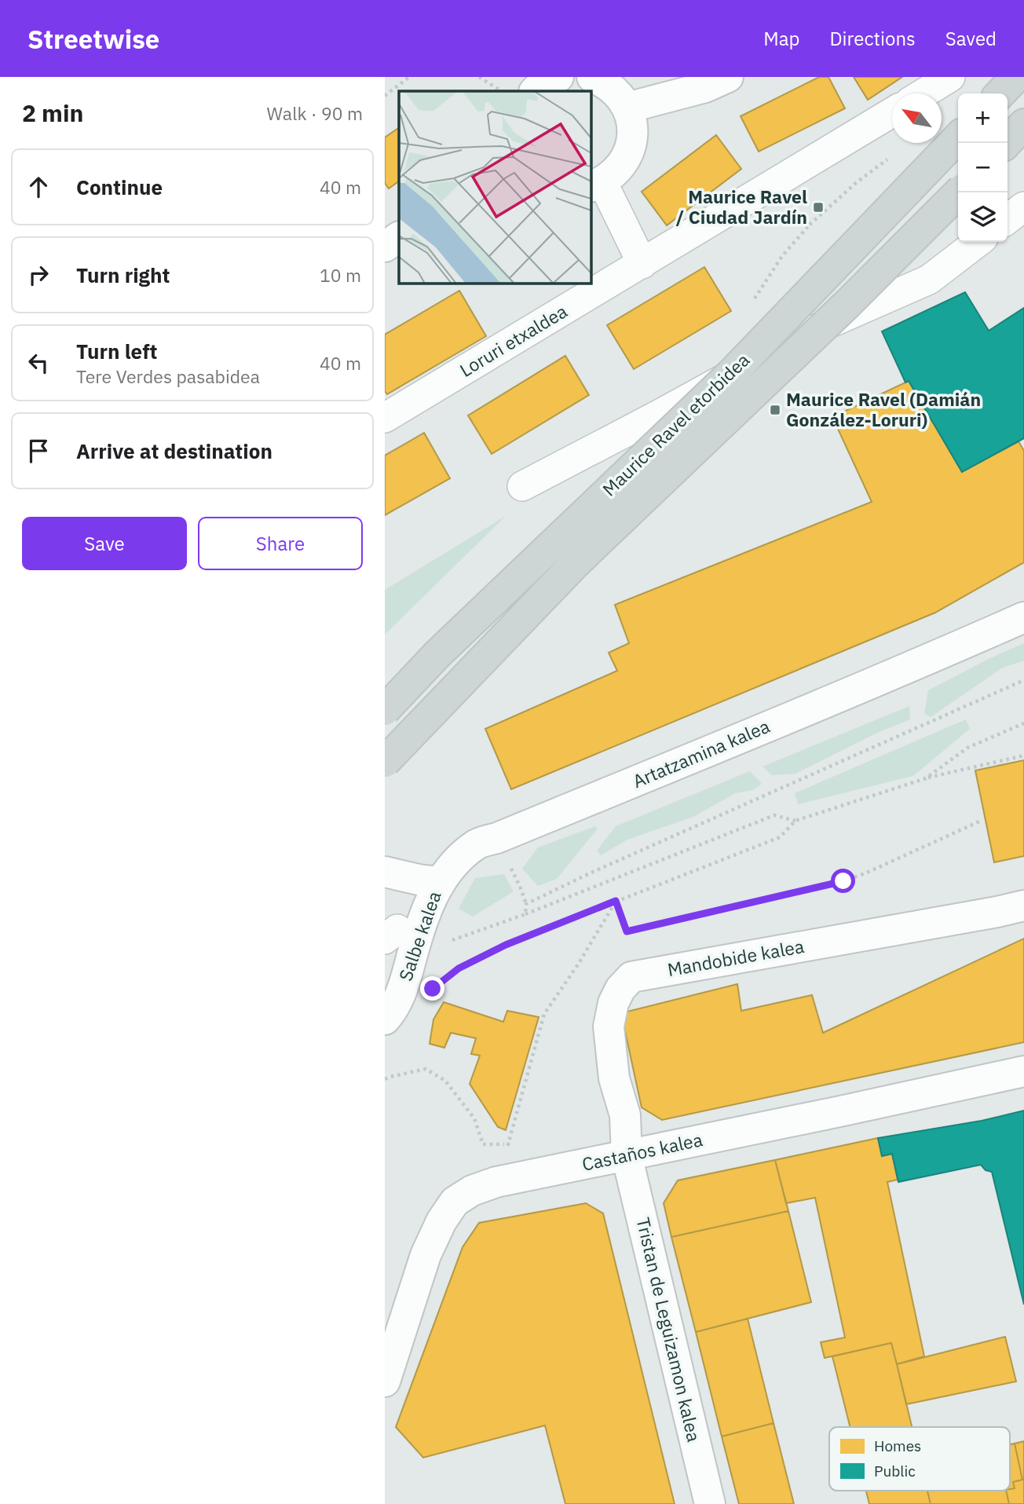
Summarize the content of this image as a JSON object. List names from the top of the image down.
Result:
{
  "streets": {
    "main road": ["Maurice Ravel etorbidea"],
    "street": [
      "Loruri etxaldea",
      "Artatzamina kalea",
      "Salbe kalea",
      "Mandobide kalea",
      "Castaños kalea",
      "Tristan de Leguizamon kalea"
    ]
  },
  "crossings": [
    ["Artatzamina kalea", "Salbe kalea"],
    ["Mandobide kalea", "Castaños kalea"],
    ["Mandobide kalea", "Tristan de Leguizamon kalea"],
    ["Castaños kalea", "Tristan de Leguizamon kalea"]
  ],
  "places": {
    "transit": ["Maurice Ravel / Ciudad Jardín", "Maurice Ravel (Damián González-Loruri)"]
  },
  "legend": ["Homes", "Public"],
  "north": "top left",
  "page": {
    "header": "Streetwise",
    "nav": ["Map", "Directions", "Saved"],
    "heading": ["2 min", "Walk · 90 m"],
    "map_buttons": ["+", "−"],
    "list": [
      ["Continue", "40 m"],
      ["Turn right", "10 m"],
      ["Turn left", "Tere Verdes pasabidea", "40 m"],
      "Arrive at destination"
    ],
    "buttons": ["Save", "Share"]
  }
}
